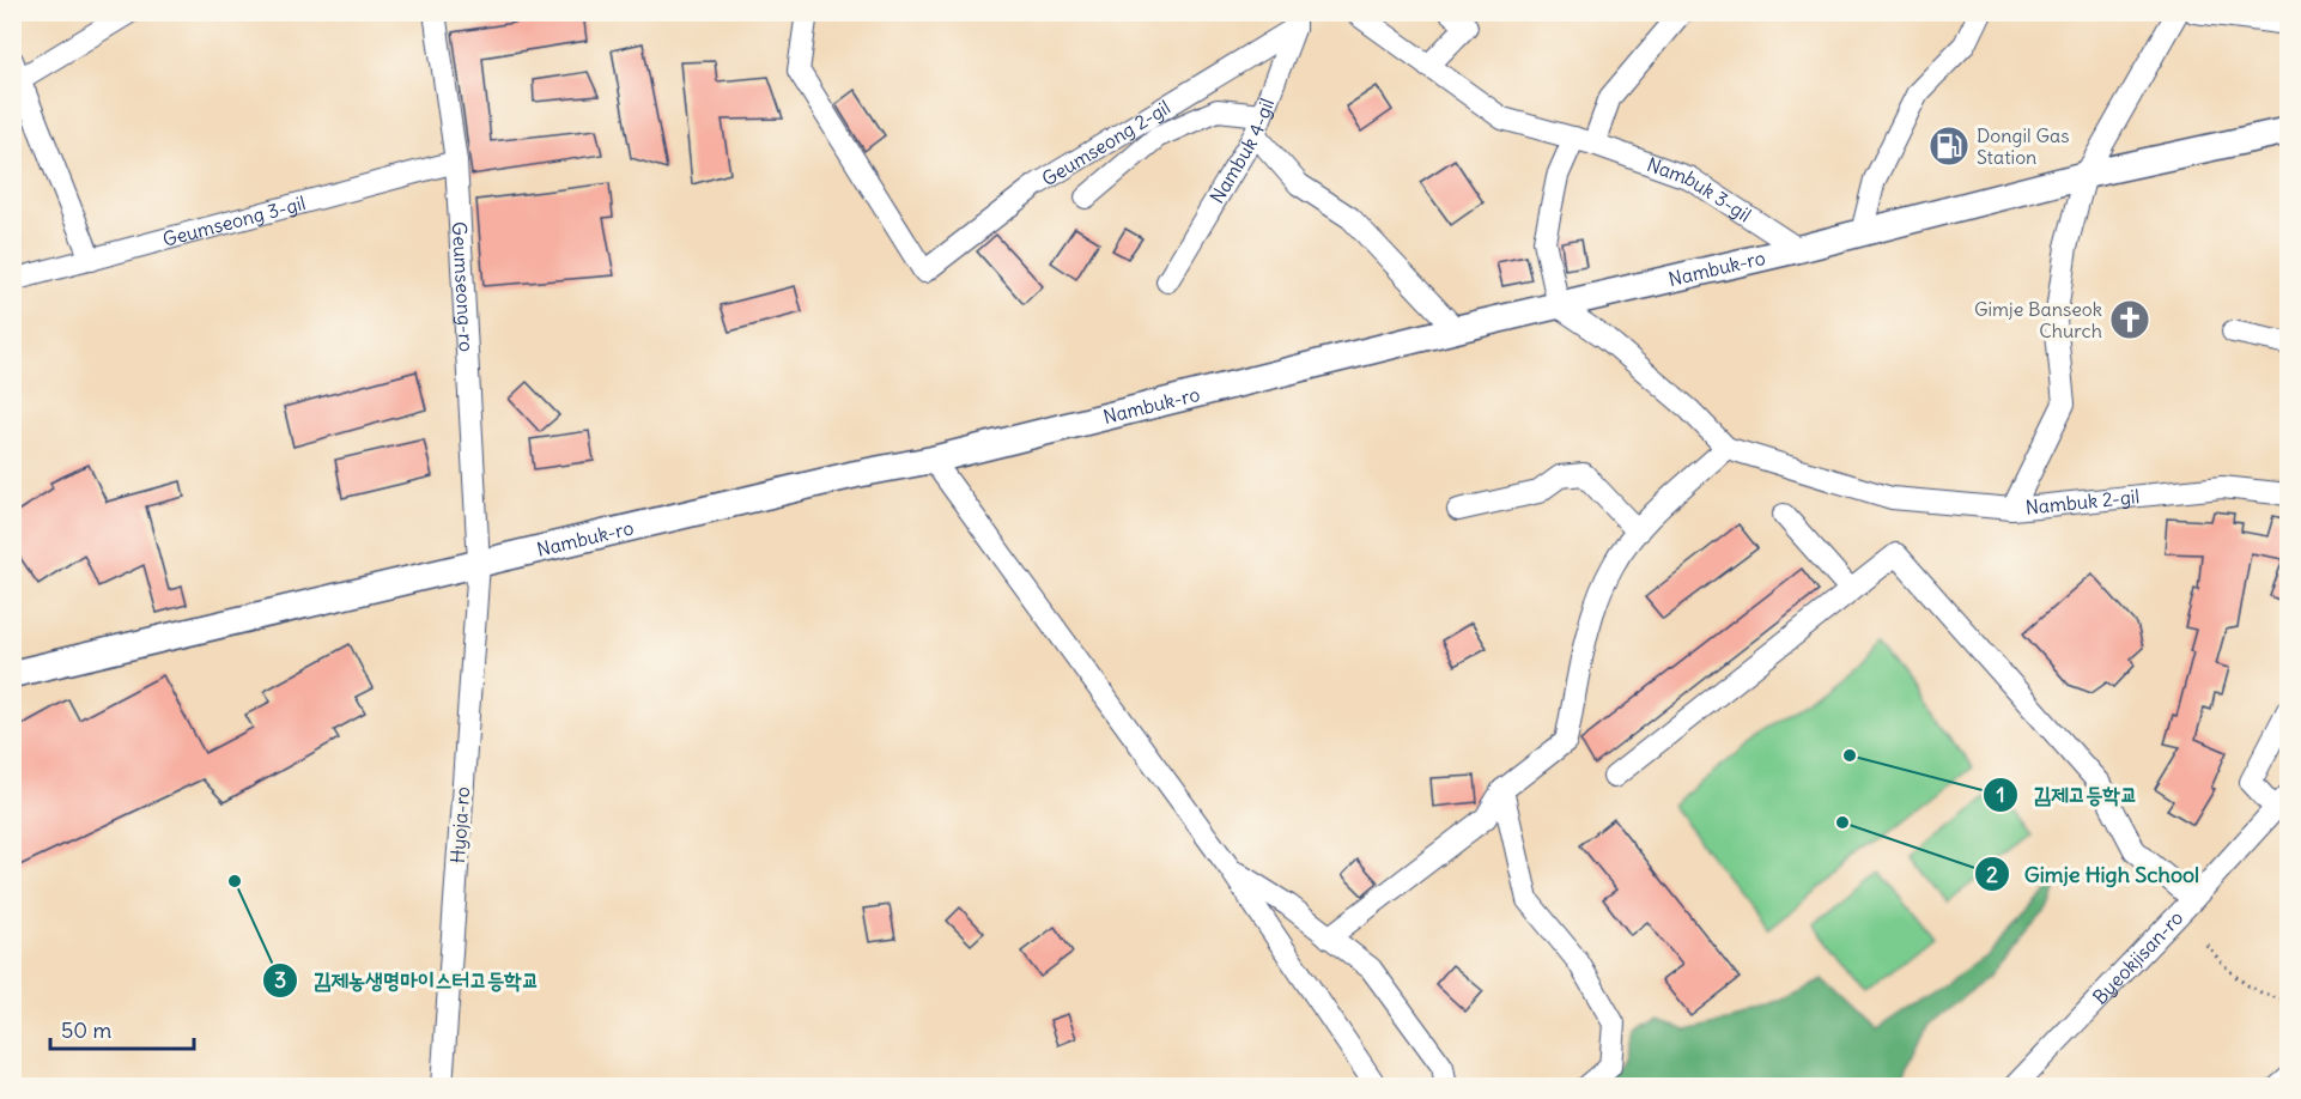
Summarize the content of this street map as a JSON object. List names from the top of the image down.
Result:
{
  "streets": {
    "main road": ["Nambuk-ro"],
    "street": [
      "Geumseong 2-gil",
      "Nambuk 4-gil",
      "Nambuk 3-gil",
      "Geumseong 3-gil",
      "Geumseong-ro",
      "Nambuk 2-gil",
      "Hyoja-ro",
      "Byeokjisan-ro"
    ]
  },
  "crossings": [
    ["Geumseong 2-gil", "Nambuk 4-gil"],
    ["Nambuk 3-gil", "Nambuk-ro"],
    ["Geumseong 3-gil", "Geumseong-ro"],
    ["Nambuk-ro", "Geumseong-ro"],
    ["Nambuk-ro", "Nambuk 2-gil"],
    ["Nambuk-ro", "Hyoja-ro"],
    ["Geumseong-ro", "Hyoja-ro"]
  ],
  "places": {
    "fuel station": ["Dongil Gas Station"],
    "church": ["Gimje Banseok Church"],
    "other": ["김제고등학교", "Gimje High School", "김제농생명마이스터고등학교"]
  },
  "scale_bar": "50 m"
}
